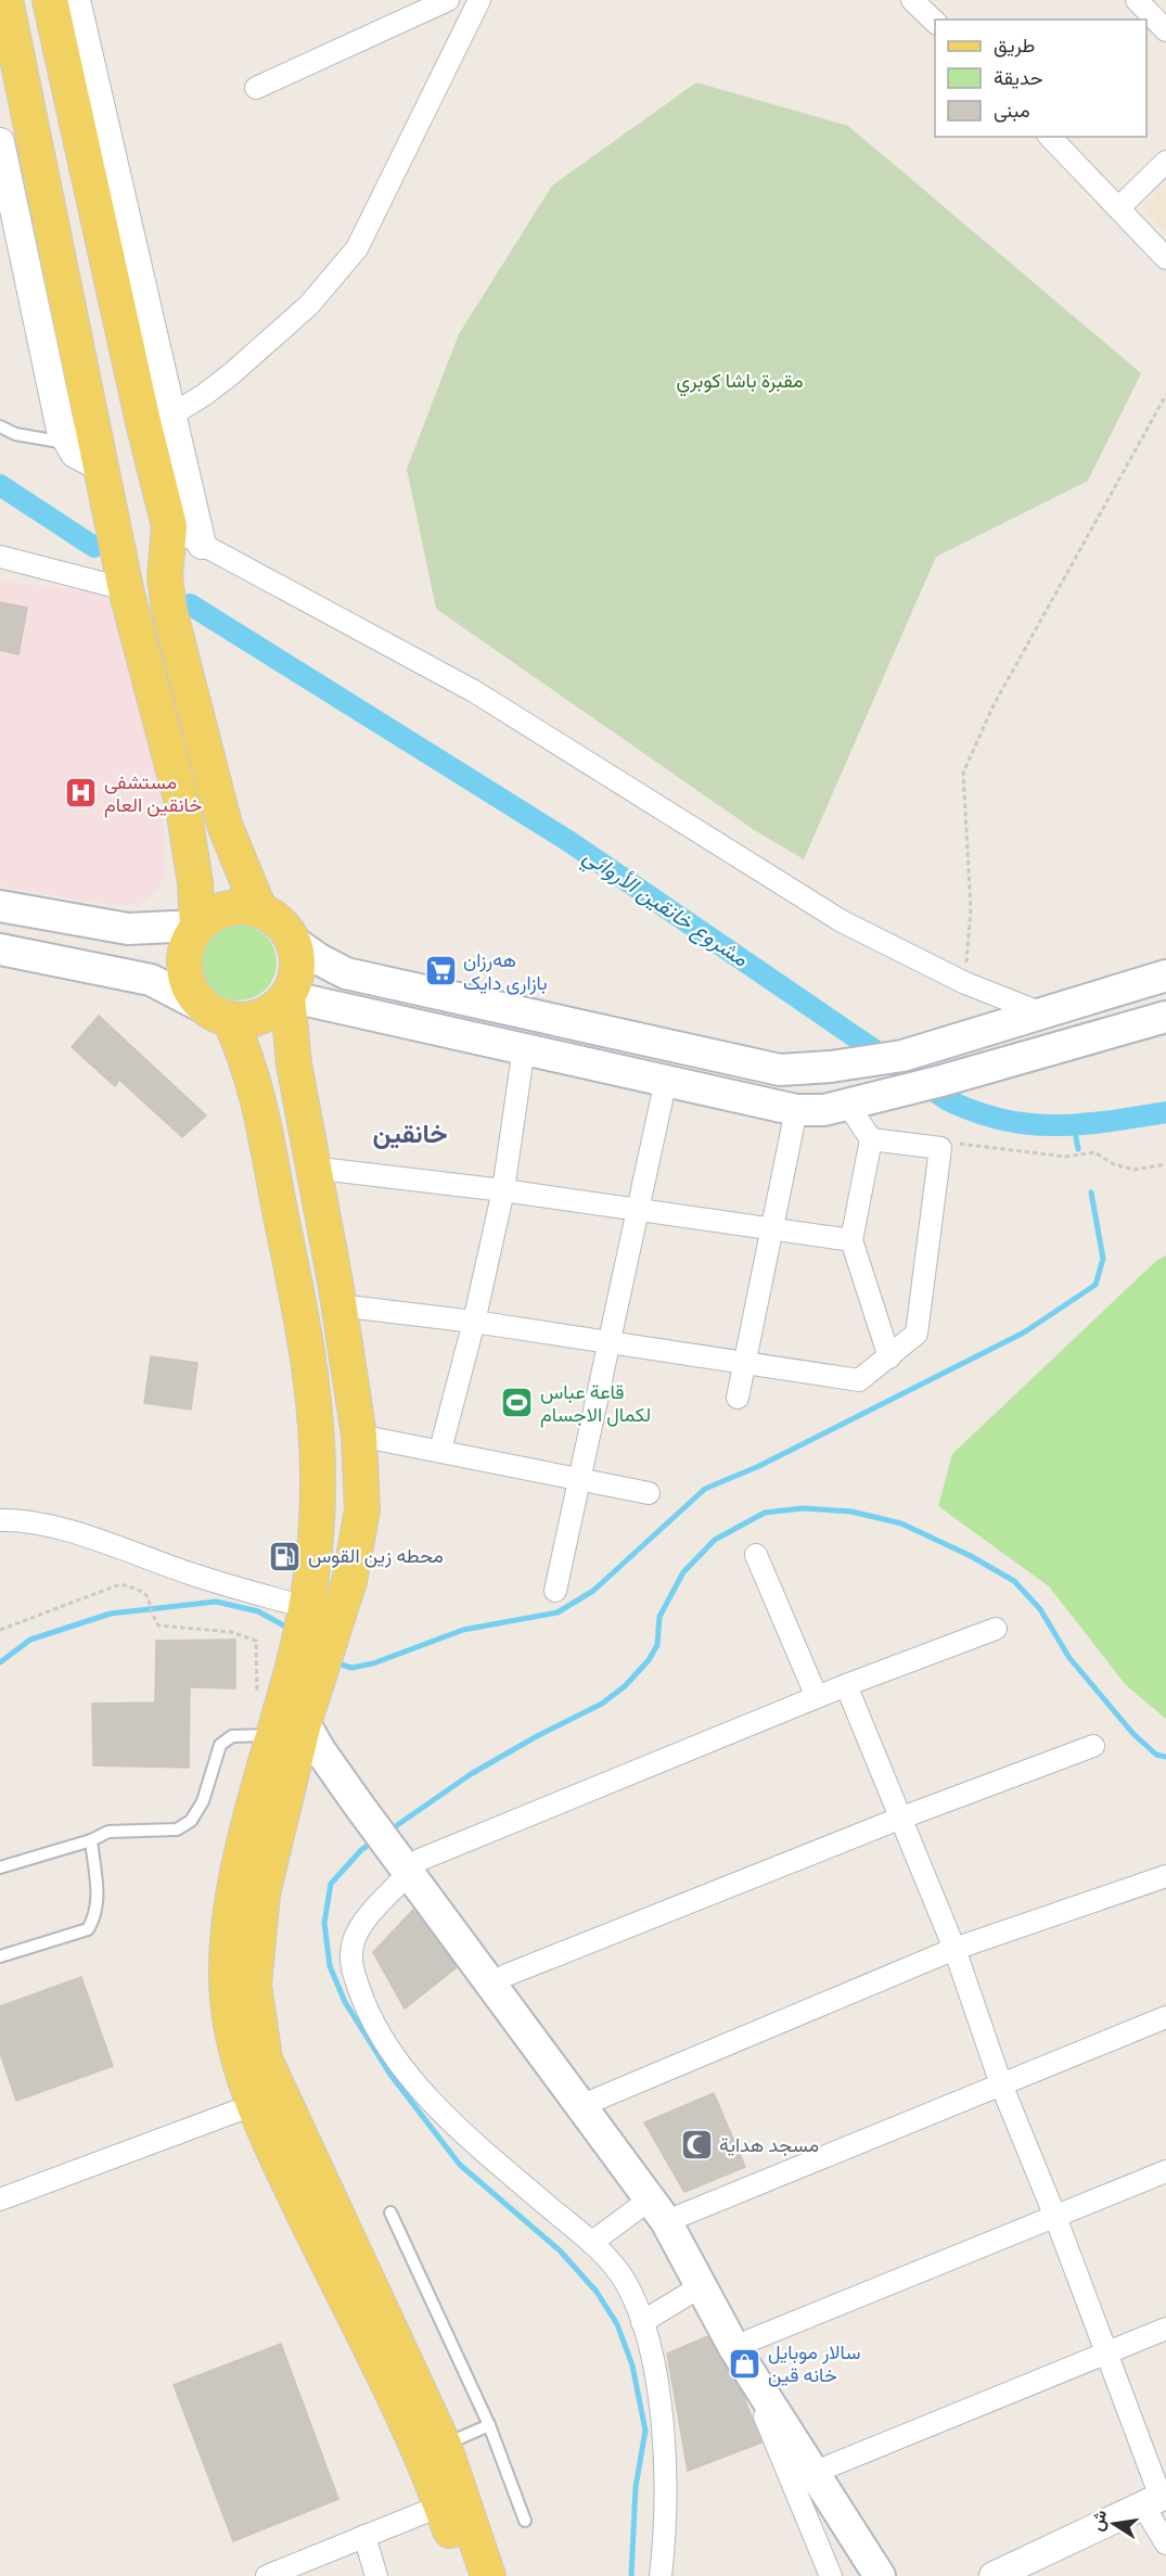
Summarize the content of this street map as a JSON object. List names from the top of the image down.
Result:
{
  "districts": ["خانقين"],
  "water": ["مشروع خانقين الأروائي"],
  "parks": ["مقبرة باشا كوبري"],
  "places": {
    "hospital": ["مستشفى خانقين العام"],
    "supermarket": ["هەرزان بازاری دایک"],
    "sports": ["قاعة عباس لكمال الاجسام"],
    "fuel station": ["محطه زين القوس"],
    "mosque": ["مسجد هداية"],
    "shop": ["سالار موبايل خانه قين"]
  },
  "legend": ["طريق", "حديقة", "مبنى"],
  "north": "left"
}
